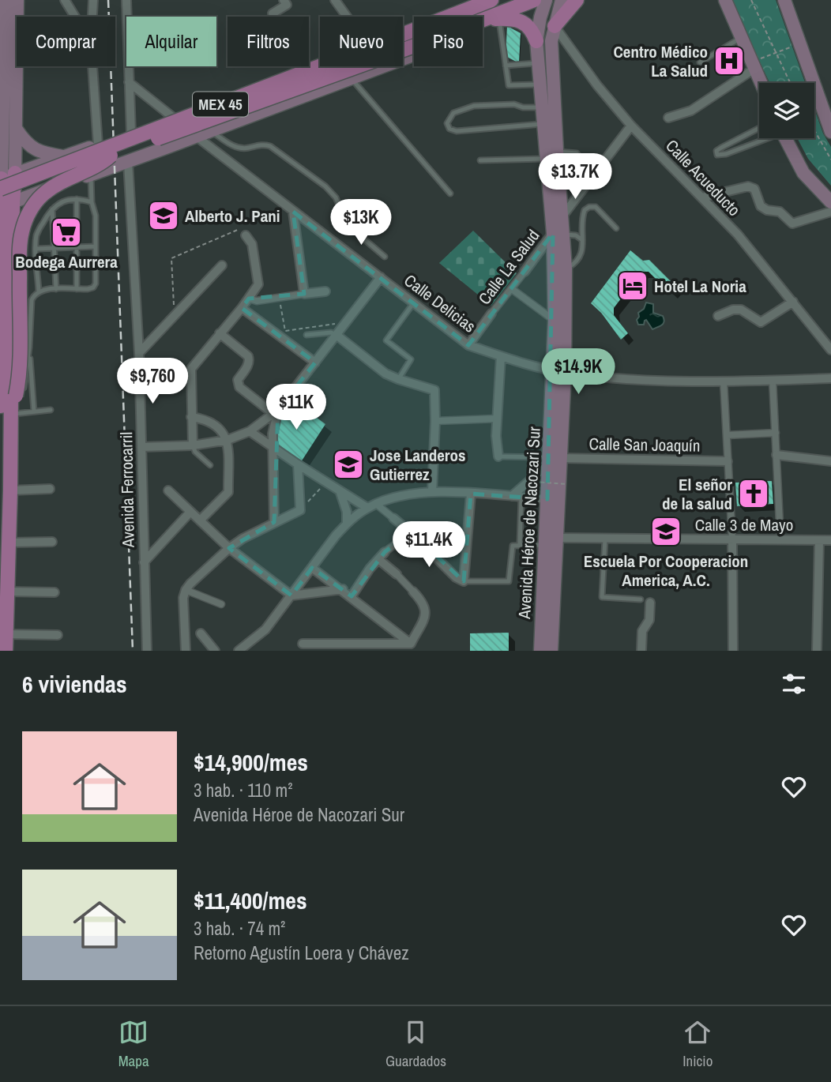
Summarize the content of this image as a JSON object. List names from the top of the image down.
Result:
{
  "streets": {
    "main road": ["MEX 45", "Avenida Héroe de Nacozari Sur"],
    "street": [
      "Calle Acueducto",
      "Calle La Salud",
      "Calle Delicias",
      "Calle San Joaquín",
      "Avenida Ferrocarril",
      "Calle 3 de Mayo"
    ]
  },
  "crossings": [
    ["Calle Acueducto", "Avenida Héroe de Nacozari Sur"],
    ["Calle La Salud", "Calle Delicias"],
    ["Calle La Salud", "Avenida Héroe de Nacozari Sur"],
    ["Calle Delicias", "Avenida Héroe de Nacozari Sur"],
    ["Calle San Joaquín", "Avenida Héroe de Nacozari Sur"],
    ["Avenida Héroe de Nacozari Sur", "Calle 3 de Mayo"]
  ],
  "places": {
    "hospital": ["Centro Médico La Salud"],
    "school or university": ["Alberto J. Pani", "Jose Landeros Gutierrez", "Escuela Por Cooperacion America, A.C."],
    "supermarket": ["Bodega Aurrera"],
    "hotel": ["Hotel La Noria"],
    "church": ["El señor de la salud"]
  },
  "page": {
    "chip": [
      "Comprar",
      "Alquilar",
      "Filtros",
      "Nuevo",
      "Piso"
    ],
    "price": [
      "$13.7K",
      "$13K",
      "$14.9K",
      "$9,760",
      "$11K",
      "$11.4K"
    ],
    "heading": "6 viviendas",
    "list": [
      {
        "name": "$14,900/mes",
        "note": "3 hab. · 110 m² · Avenida Héroe de Nacozari Sur"
      },
      {
        "name": "$11,400/mes",
        "note": "3 hab. · 74 m² · Retorno Agustín Loera y Chávez"
      }
    ],
    "tabs": ["Mapa", "Guardados", "Inicio"]
  }
}
